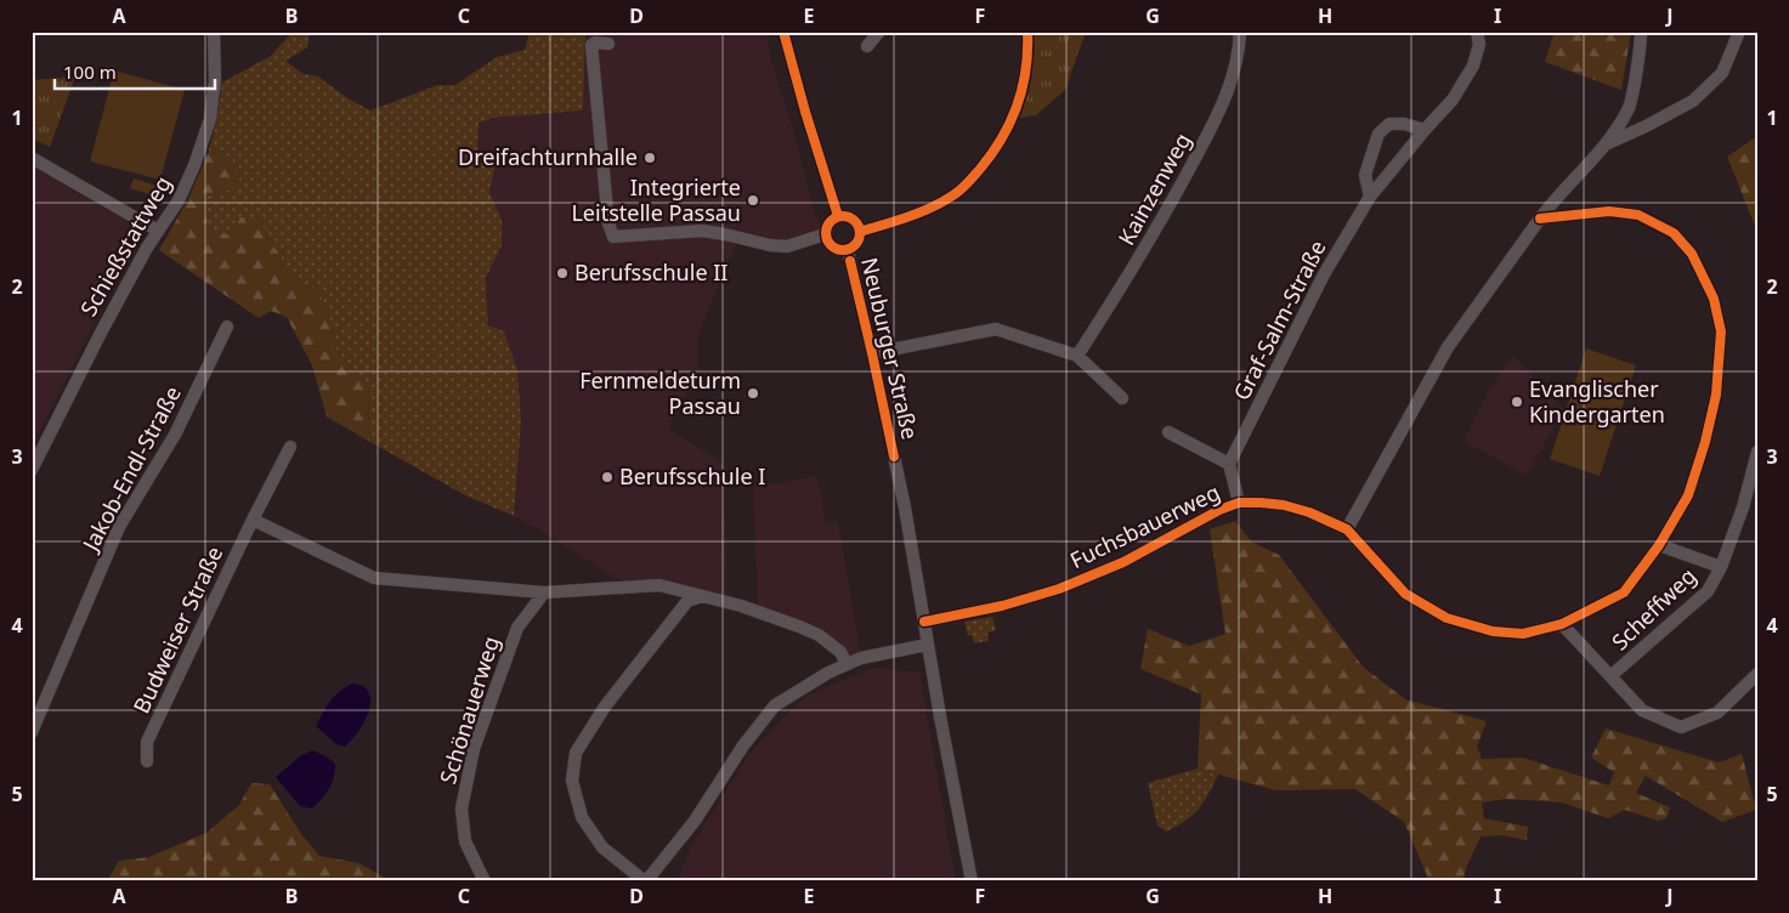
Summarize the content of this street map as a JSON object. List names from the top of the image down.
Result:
{
  "streets": {
    "street": [
      "Kainzenweg",
      "Schießstattweg",
      "Graf-Salm-Straße",
      "Neuburger Straße",
      "Jakob-Endl-Straße",
      "Fuchsbauerweg",
      "Scheffweg",
      "Budweiser Straße",
      "Schönauerweg"
    ]
  },
  "crossings": [
    ["Neuburger Straße", "Fuchsbauerweg"]
  ],
  "places": [
    "Dreifachturnhalle",
    "Integrierte Leitstelle Passau",
    "Berufsschule II",
    "Fernmeldeturm Passau",
    "Evanglischer Kindergarten",
    "Berufsschule I"
  ],
  "scale_bar": "100 m",
  "grid": {
    "columns": [
      "A",
      "B",
      "C",
      "D",
      "E",
      "F",
      "G",
      "H",
      "I",
      "J"
    ],
    "rows": [
      "1",
      "2",
      "3",
      "4",
      "5"
    ]
  }
}
